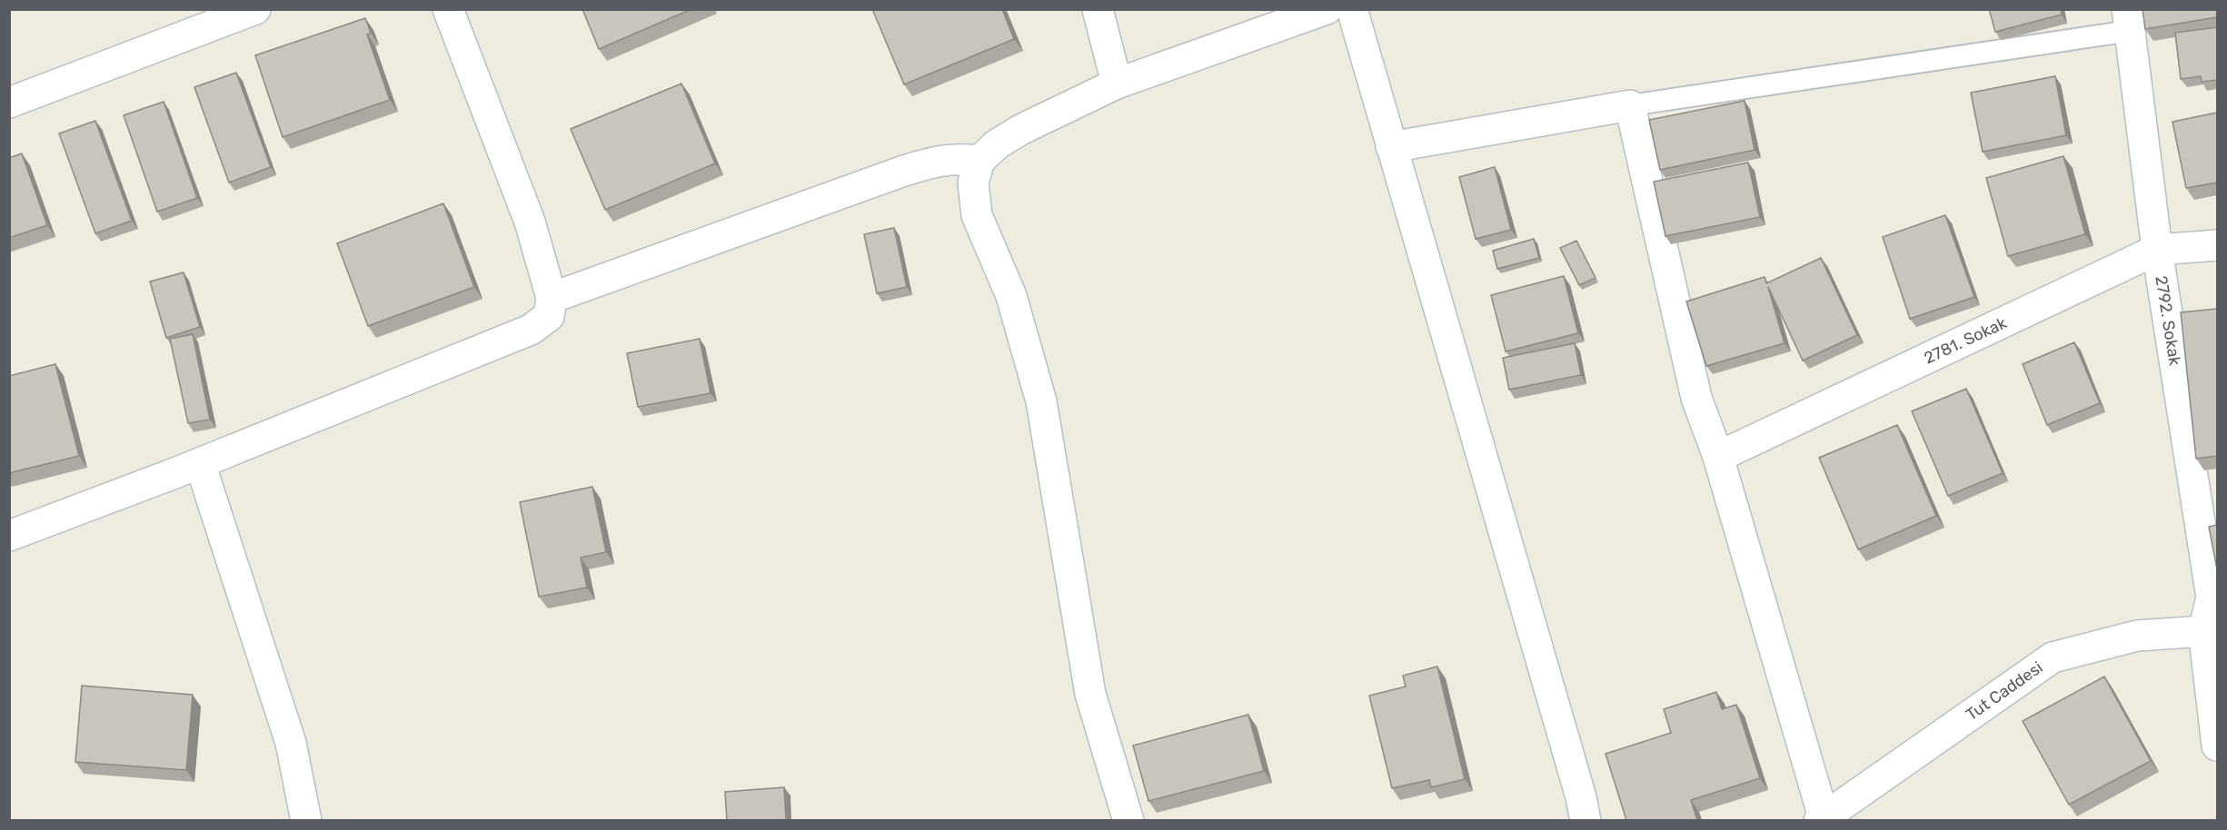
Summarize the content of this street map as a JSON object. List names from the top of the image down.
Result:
{
  "streets": {
    "street": ["2792. Sokak", "2781. Sokak", "Tut Caddesi"]
  },
  "crossings": [
    ["2792. Sokak", "2781. Sokak"],
    ["2792. Sokak", "Tut Caddesi"]
  ]
}
